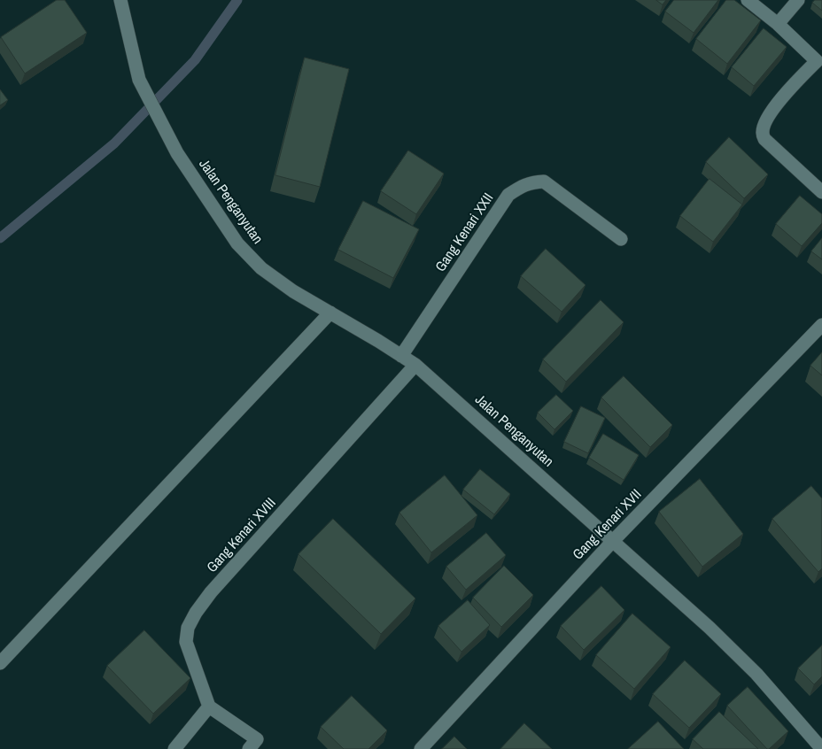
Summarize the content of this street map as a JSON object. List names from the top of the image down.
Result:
{
  "streets": {
    "street": [
      "Jalan Penganyutan",
      "Gang Kenari XXII",
      "Gang Kenari XVII",
      "Gang Kenari XVIII"
    ]
  },
  "crossings": [
    ["Jalan Penganyutan", "Gang Kenari XXII"],
    ["Jalan Penganyutan", "Gang Kenari XVII"],
    ["Jalan Penganyutan", "Gang Kenari XVIII"]
  ]
}
